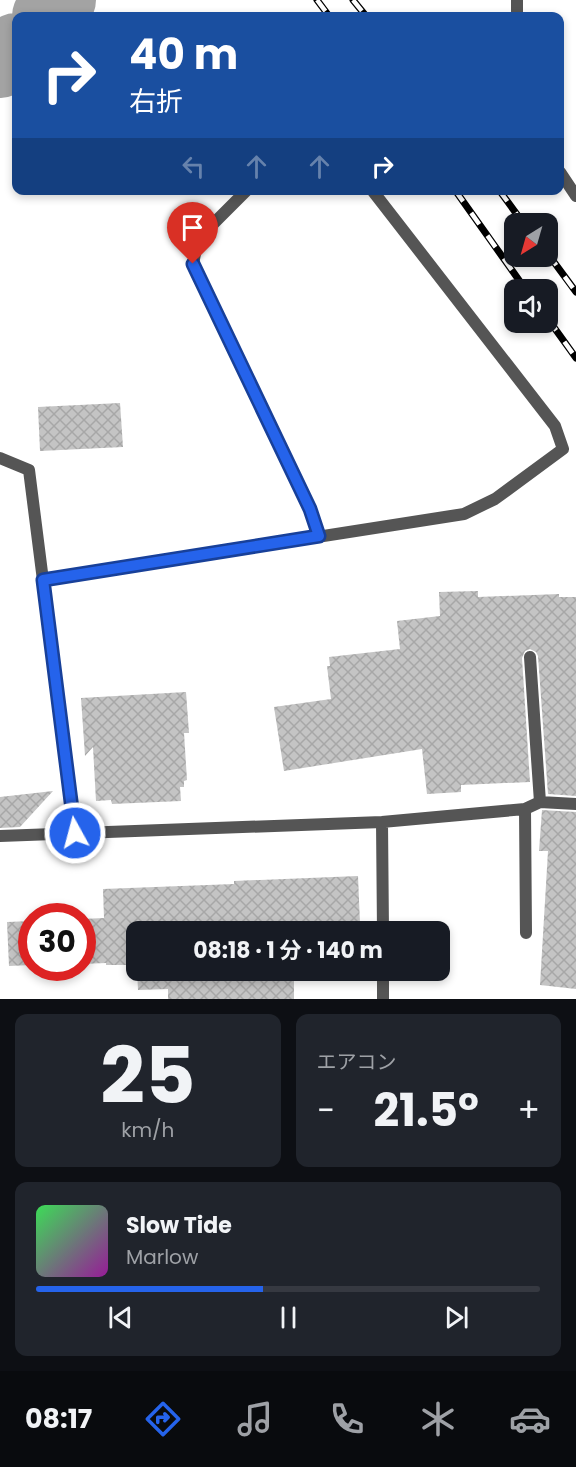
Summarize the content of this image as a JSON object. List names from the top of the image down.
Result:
{
  "north": "bottom left",
  "page": {
    "turn": ["40 m", "右折"],
    "limit": "30",
    "trip": "08:18 · 1 分 · 140 m",
    "tile": [
      ["25", "km/h"],
      "エアコン"
    ],
    "heat": ["−", "21.5°", "+"],
    "song": ["Slow Tide", "Marlow"],
    "tabs": "08:17"
  }
}
